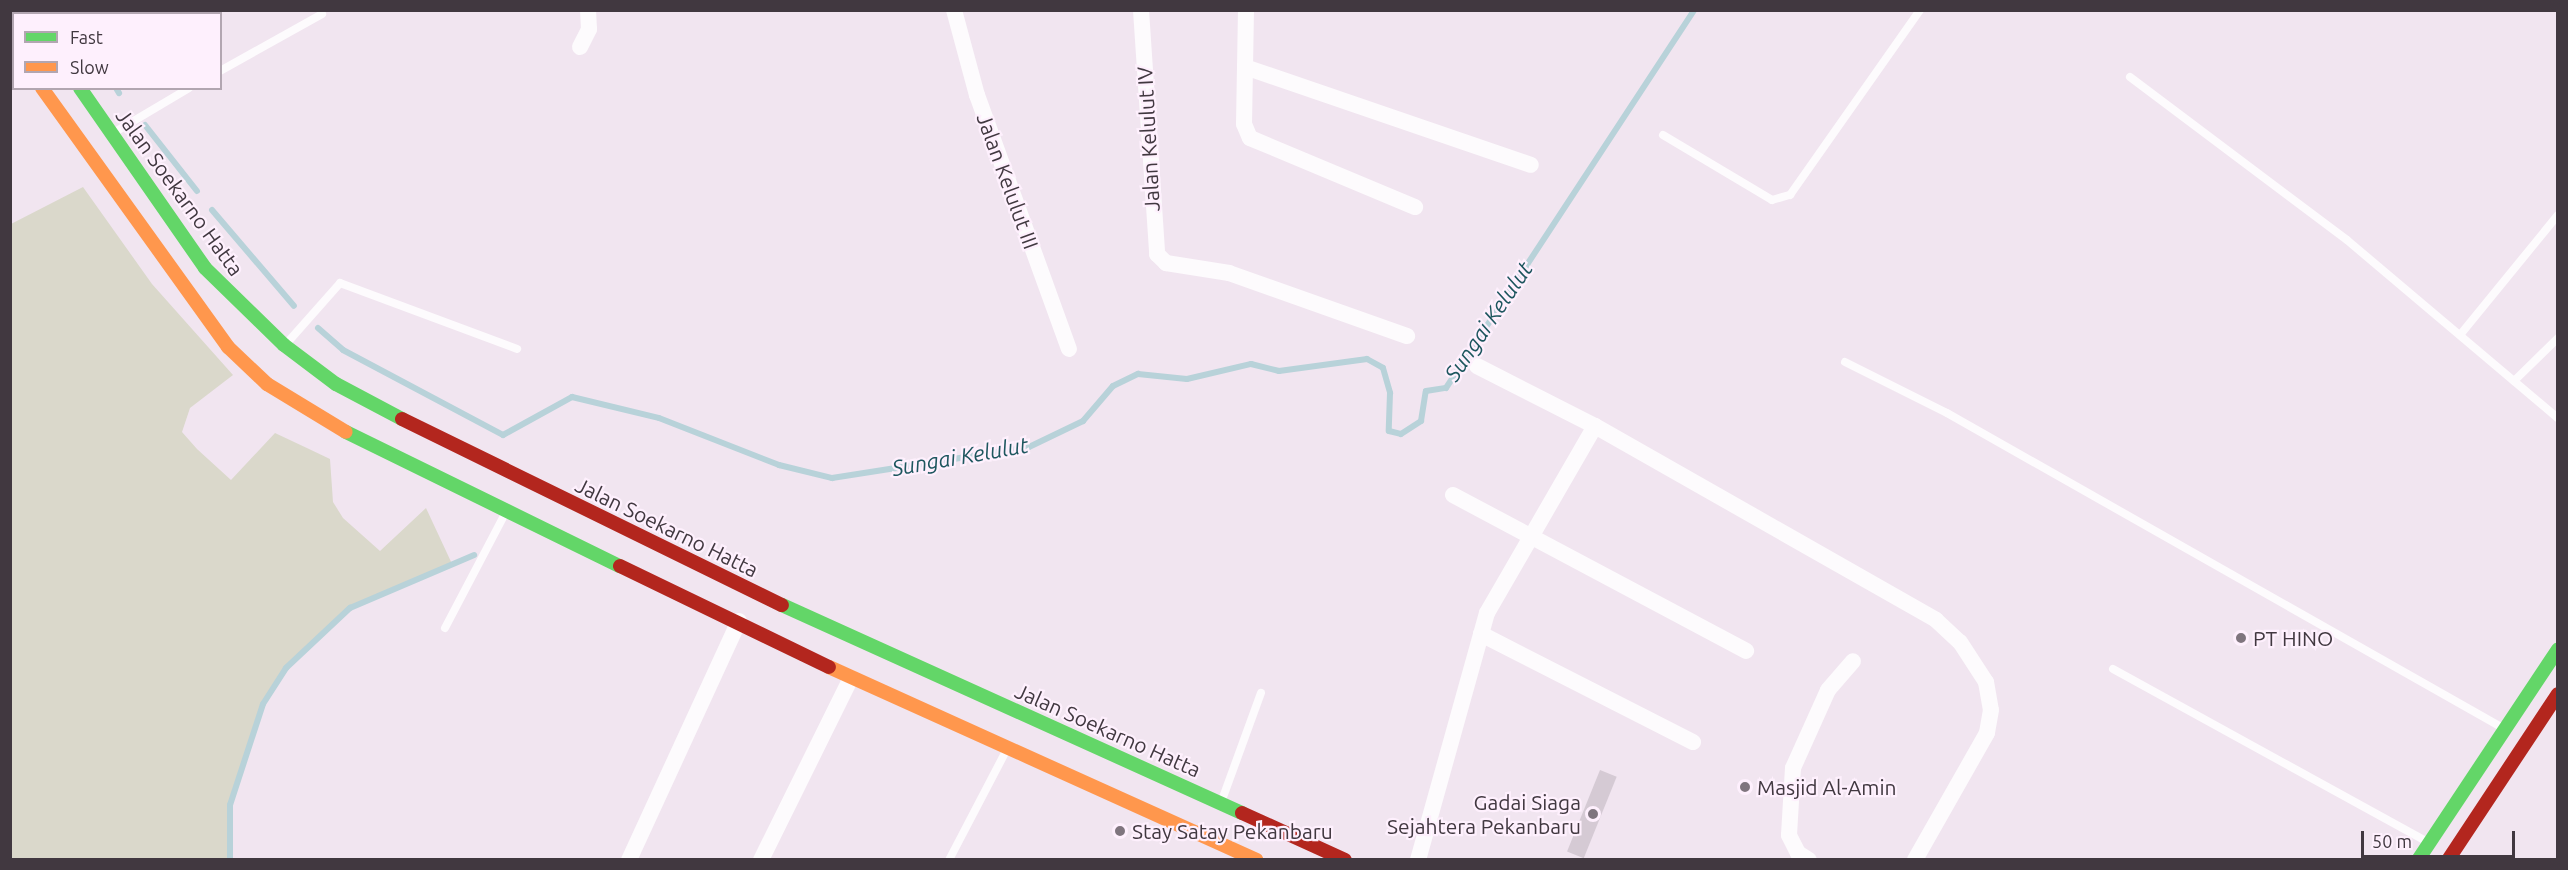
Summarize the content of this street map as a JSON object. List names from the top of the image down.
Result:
{
  "streets": {
    "main road": ["Jalan Soekarno Hatta"],
    "street": ["Jalan Kelulut IV", "Jalan Kelulut III"]
  },
  "water": ["Sungai Kelulut"],
  "places": [
    "PT HINO",
    "Masjid Al-Amin",
    "Gadai Siaga Sejahtera Pekanbaru",
    "Stay Satay Pekanbaru"
  ],
  "legend": ["Fast", "Slow"],
  "scale_bar": "50 m"
}
